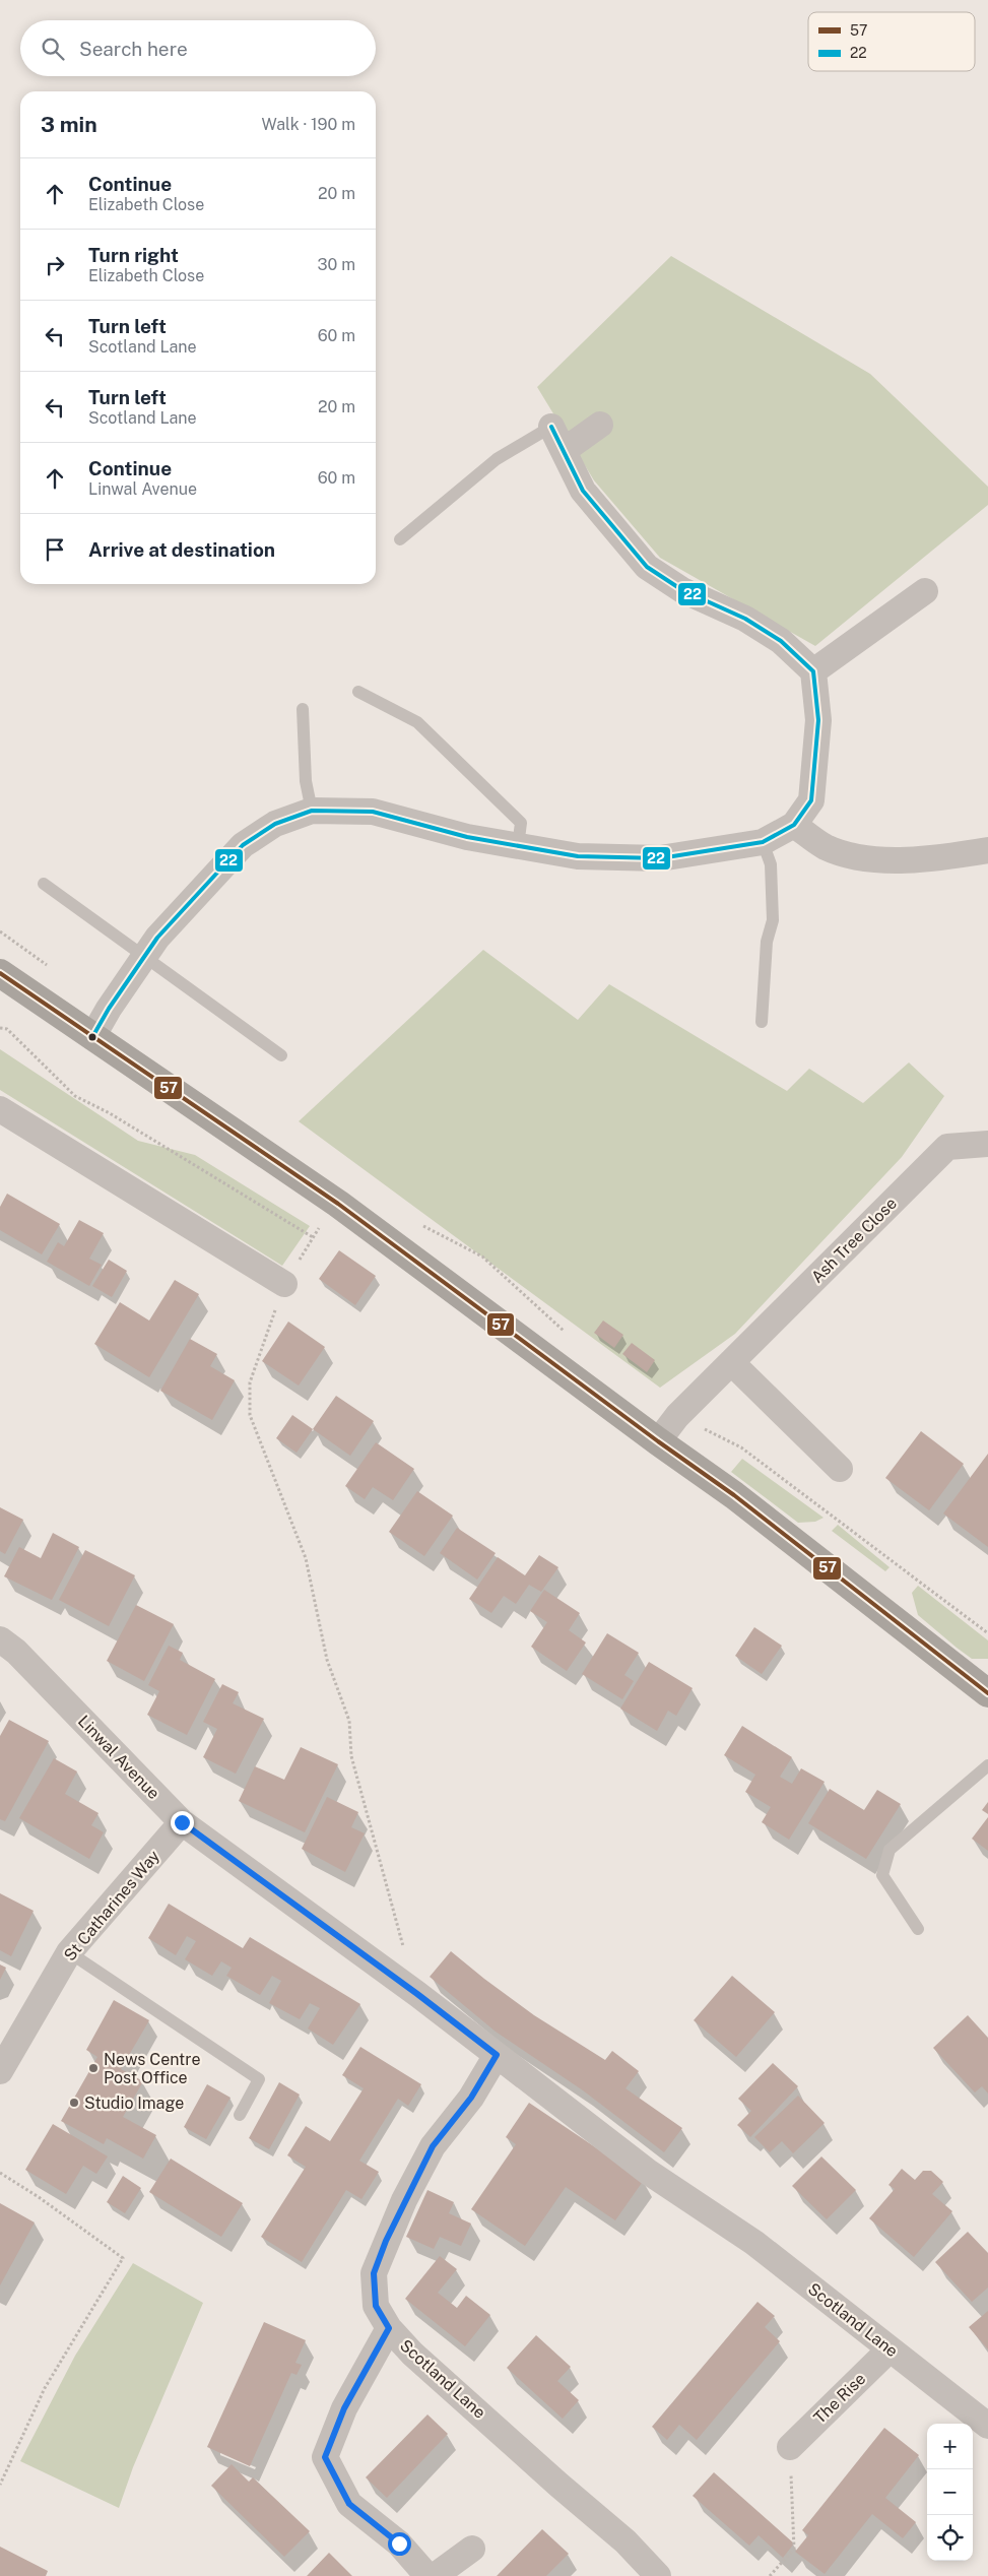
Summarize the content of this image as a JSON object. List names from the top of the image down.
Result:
{
  "streets": {
    "street": [
      "Ash Tree Close",
      "Linwal Avenue",
      "St Catharines Way",
      "Scotland Lane",
      "The Rise"
    ]
  },
  "crossings": [
    ["Linwal Avenue", "St Catharines Way"],
    ["Linwal Avenue", "Scotland Lane"],
    ["Scotland Lane", "The Rise"]
  ],
  "places": ["News Centre Post Office", "Studio Image"],
  "lines": ["transit line 22", "transit line 57"],
  "legend": ["57", "22"],
  "page": {
    "search": "Search here",
    "heading": ["3 min", "Walk · 190 m"],
    "list": [
      ["Continue", "Elizabeth Close", "20 m"],
      ["Turn right", "Elizabeth Close", "30 m"],
      ["Turn left", "Scotland Lane", "60 m"],
      ["Turn left", "Scotland Lane", "20 m"],
      ["Continue", "Linwal Avenue", "60 m"],
      "Arrive at destination"
    ],
    "map_buttons": ["+", "−"]
  }
}
